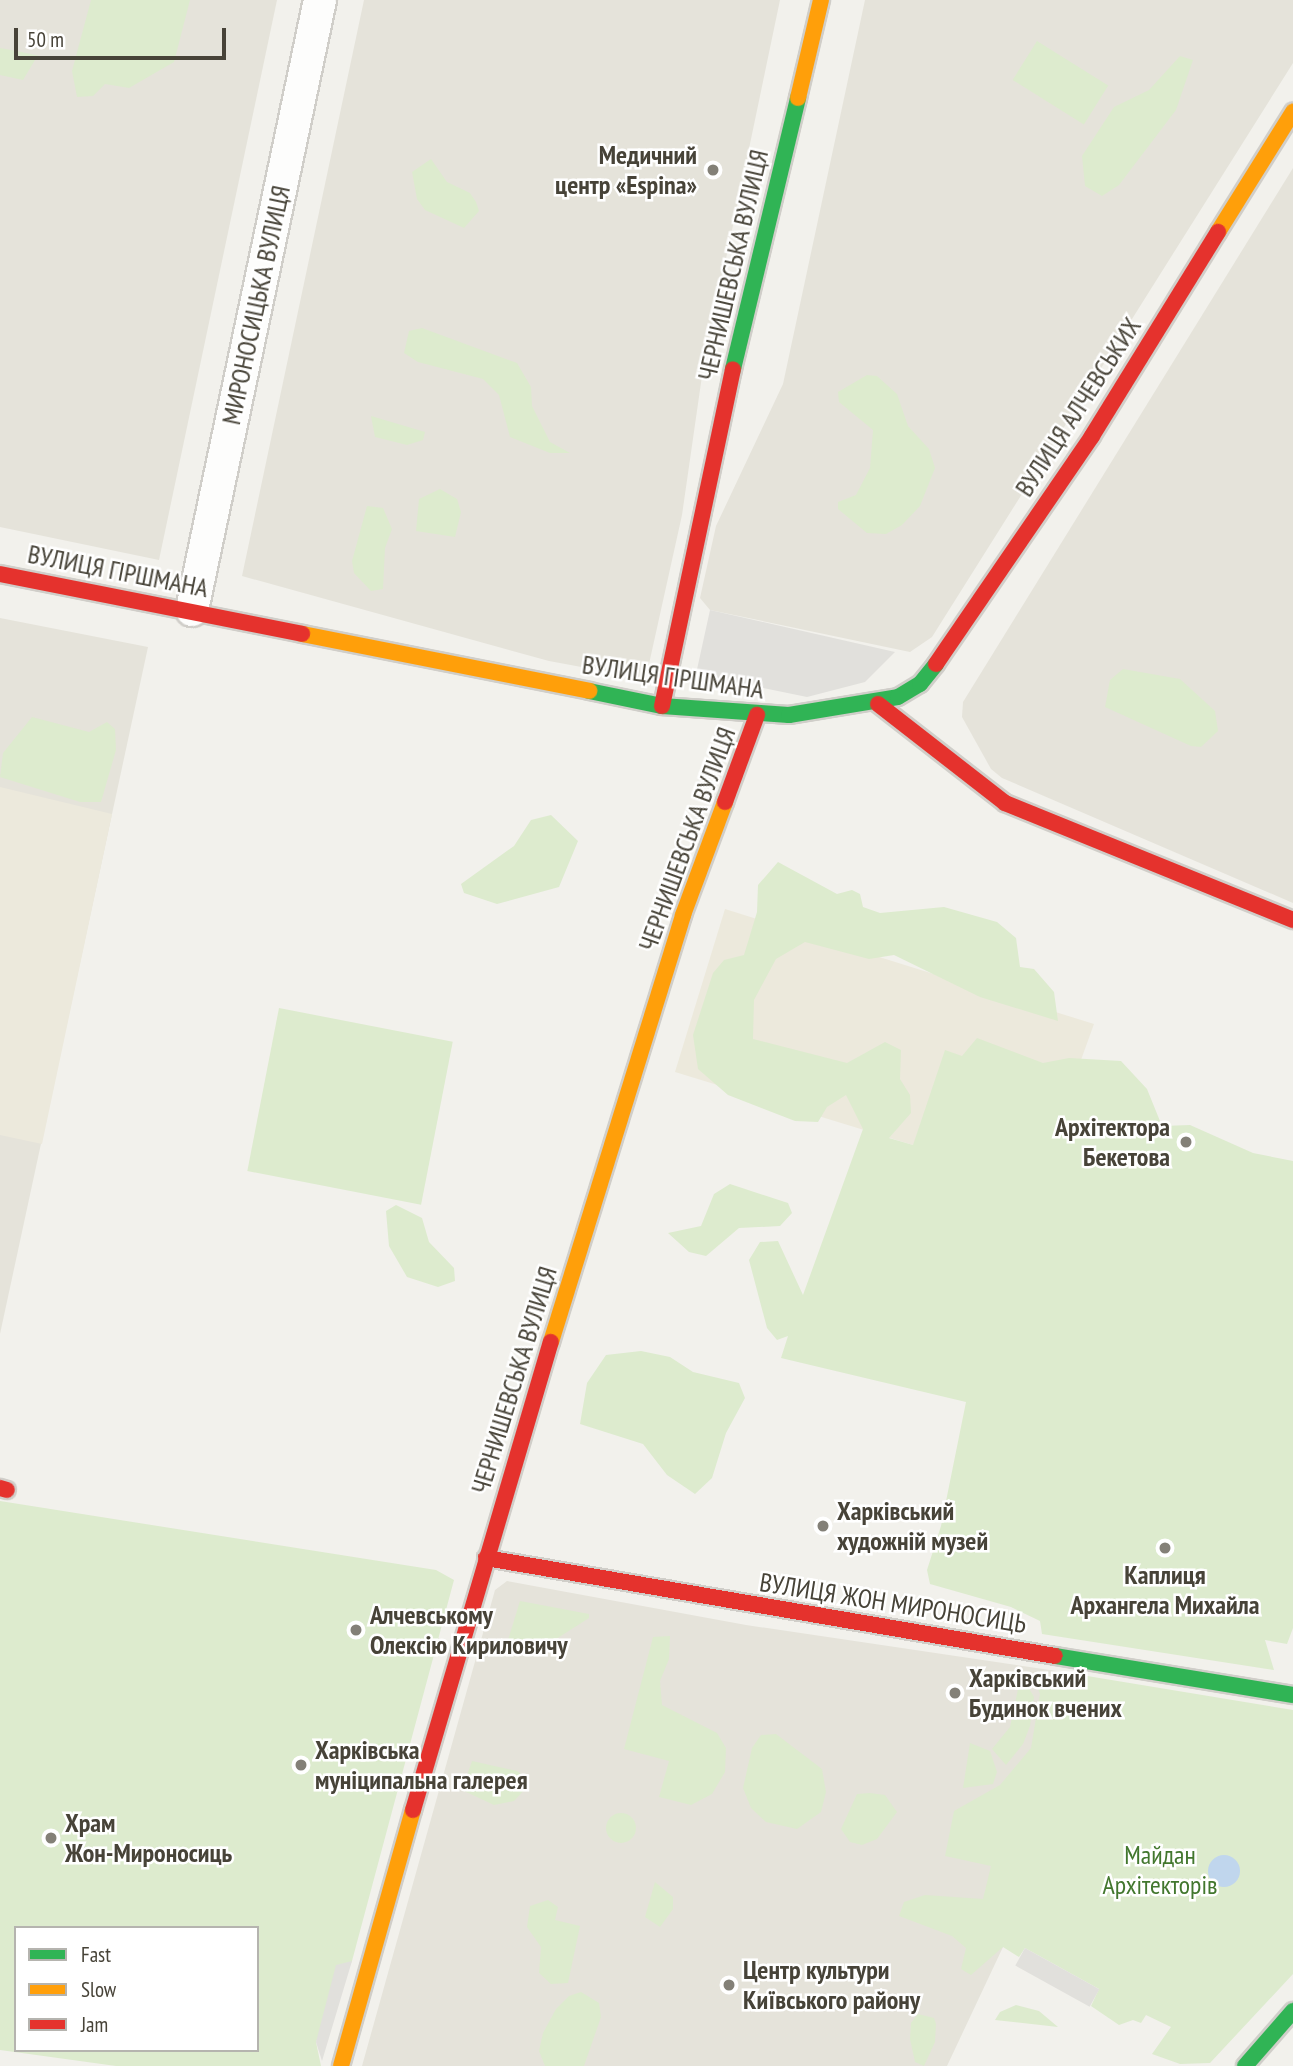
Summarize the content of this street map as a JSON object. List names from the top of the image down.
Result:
{
  "streets": {
    "street": [
      "ЧЕРНИШЕВСЬКА ВУЛИЦЯ",
      "МИРОНОСИЦЬКА ВУЛИЦЯ",
      "ВУЛИЦЯ АЛЧЕВСЬКИХ",
      "ВУЛИЦЯ ГІРШМАНА",
      "ВУЛИЦЯ ЖОН МИРОНОСИЦЬ"
    ]
  },
  "crossings": [
    ["ЧЕРНИШЕВСЬКА ВУЛИЦЯ", "ВУЛИЦЯ ГІРШМАНА"],
    ["ЧЕРНИШЕВСЬКА ВУЛИЦЯ", "ВУЛИЦЯ ЖОН МИРОНОСИЦЬ"],
    ["МИРОНОСИЦЬКА ВУЛИЦЯ", "ВУЛИЦЯ ГІРШМАНА"],
    ["ВУЛИЦЯ АЛЧЕВСЬКИХ", "ВУЛИЦЯ ГІРШМАНА"]
  ],
  "parks": ["Майдан Архітекторів"],
  "places": [
    "Медичний центр «Espina»",
    "Архітектора Бекетова",
    "Харківський художній музей",
    "Каплиця Архангела Михайла",
    "Алчевському Олексію Кириловичу",
    "Харківський Будинок вчених",
    "Харківська муніципальна галерея",
    "Храм Жон-Мироносиць",
    "Центр культури Київського району"
  ],
  "legend": ["Fast", "Slow", "Jam"],
  "scale_bar": "50 m"
}
